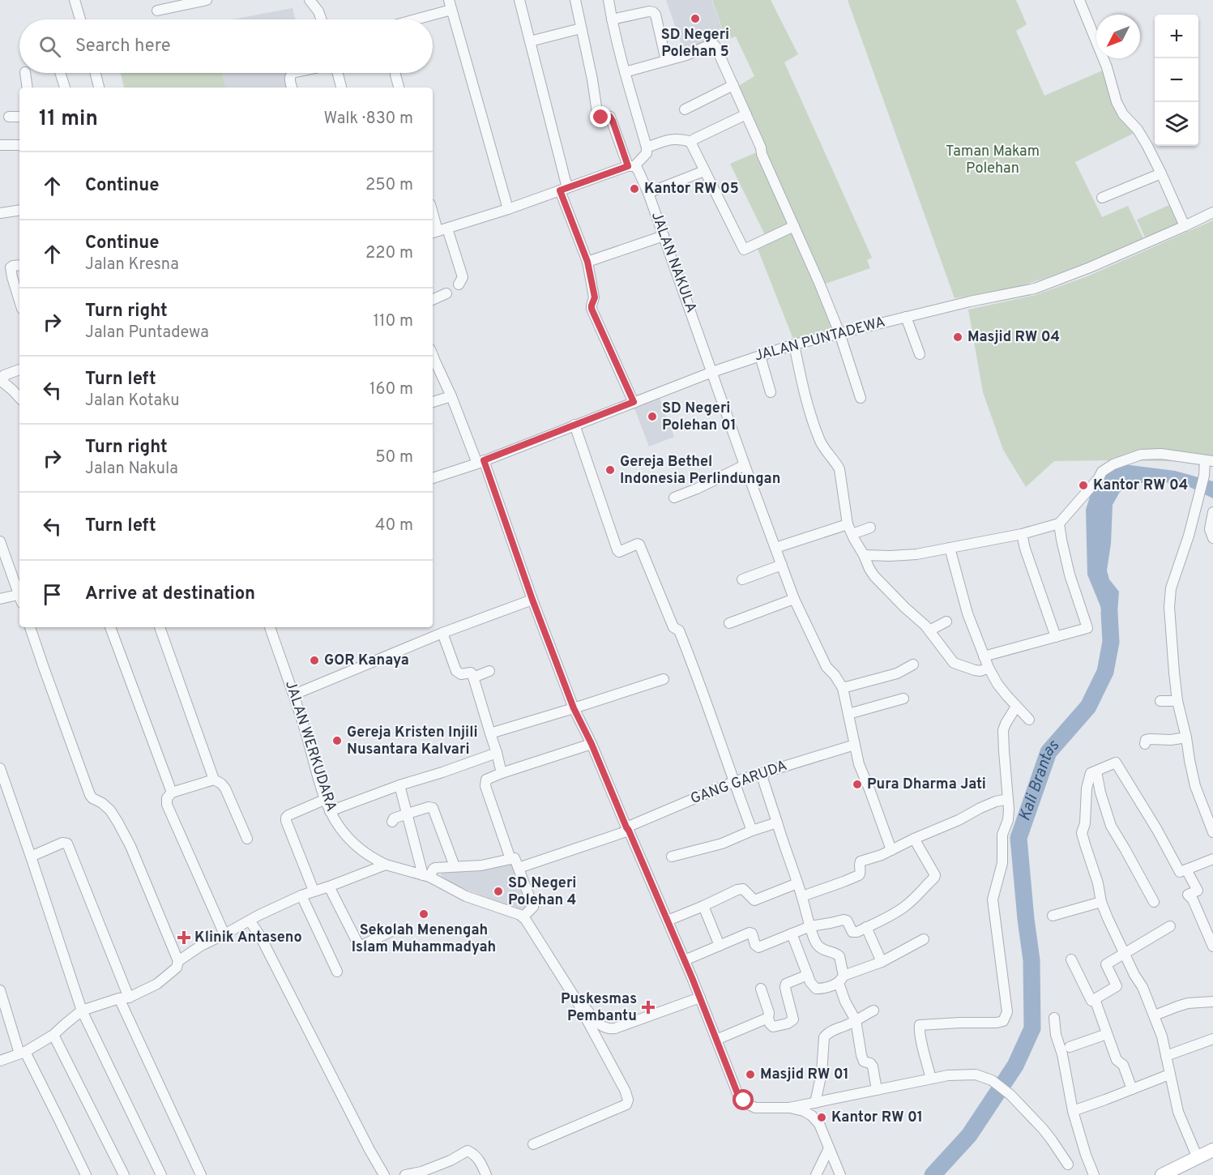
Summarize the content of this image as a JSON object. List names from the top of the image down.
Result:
{
  "streets": {
    "street": [
      "JALAN NAKULA",
      "JALAN PUNTADEWA",
      "JALAN WERKUDARA",
      "GANG GARUDA"
    ]
  },
  "crossings": [
    ["JALAN NAKULA", "JALAN PUNTADEWA"]
  ],
  "water": ["Kali Brantas"],
  "parks": ["Taman Makam Polehan"],
  "places": {
    "other": [
      "SD Negeri Polehan 5",
      "Kantor RW 05",
      "Masjid RW 04",
      "SD Negeri Polehan 01",
      "Gereja Bethel Indonesia Perlindungan",
      "Kantor RW 04",
      "GOR Kanaya",
      "Gereja Kristen Injili Nusantara Kalvari",
      "Pura Dharma Jati",
      "SD Negeri Polehan 4",
      "Sekolah Menengah Islam Muhammadyah",
      "Masjid RW 01",
      "Kantor RW 01"
    ],
    "health": ["Klinik Antaseno", "Puskesmas Pembantu"]
  },
  "north": "bottom left",
  "page": {
    "map_buttons": ["+", "−"],
    "search": "Search here",
    "heading": ["11 min", "Walk · 830 m"],
    "list": [
      ["Continue", "250 m"],
      ["Continue", "Jalan Kresna", "220 m"],
      ["Turn right", "Jalan Puntadewa", "110 m"],
      ["Turn left", "Jalan Kotaku", "160 m"],
      ["Turn right", "Jalan Nakula", "50 m"],
      ["Turn left", "40 m"],
      "Arrive at destination"
    ]
  }
}
